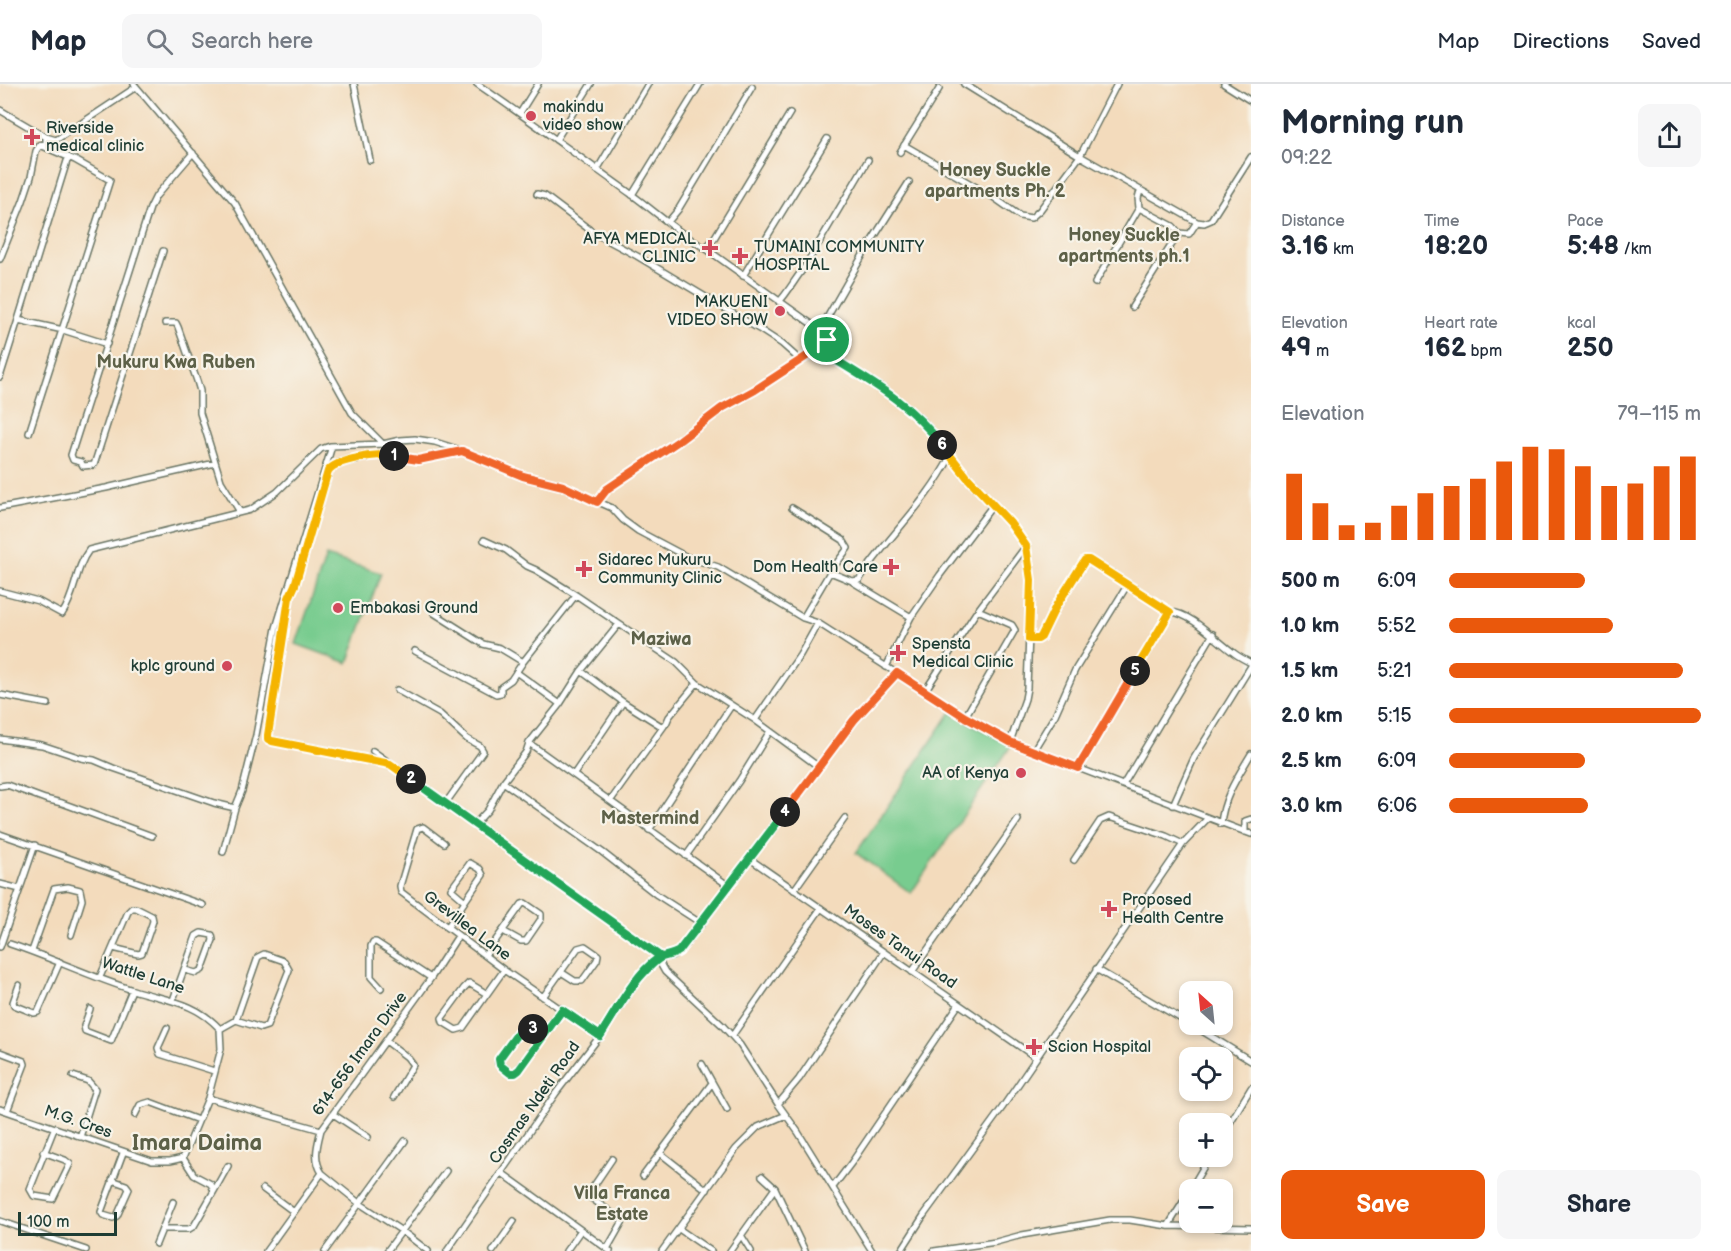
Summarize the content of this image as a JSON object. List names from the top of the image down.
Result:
{
  "streets": {
    "street": [
      "Grevillea Lane",
      "Moses Tanui Road",
      "Wattle Lane",
      "614-656 Imara Drive",
      "Cosmas Ndeti Road",
      "M.G. Cres"
    ]
  },
  "crossings": [
    ["Grevillea Lane", "614-656 Imara Drive"],
    ["Grevillea Lane", "Cosmas Ndeti Road"],
    ["Moses Tanui Road", "Cosmas Ndeti Road"]
  ],
  "districts": [
    "Honey Suckle apartments Ph. 2",
    "Honey Suckle apartments ph.1",
    "Mukuru Kwa Ruben",
    "Maziwa",
    "Mastermind",
    "Imara Daima",
    "Villa Franca Estate"
  ],
  "places": {
    "other": [
      "makindu video show",
      "MAKUENI VIDEO SHOW",
      "Embakasi Ground",
      "kplc ground",
      "AA of Kenya"
    ],
    "health": [
      "Riverside medical clinic",
      "AFYA MEDICAL CLINIC",
      "TUMAINI COMMUNITY HOSPITAL",
      "Dom Health Care",
      "Sidarec Mukuru Community Clinic",
      "Spensta Medical Clinic",
      "Proposed Health Centre",
      "Scion Hospital"
    ]
  },
  "scale_bar": "100 m",
  "north": "top left",
  "page": {
    "header": "Map",
    "search": "Search here",
    "nav": ["Map", "Directions", "Saved"],
    "heading": ["Morning run", "09:22"],
    "stats": [
      ["Distance", "3.16 km"],
      ["Time", "18:20"],
      ["Pace", "5:48 /km"],
      ["Elevation", "49 m"],
      ["Heart rate", "162 bpm"],
      ["kcal", "250"]
    ],
    "chart": ["Elevation", "79–115 m"],
    "pins": [
      "6",
      "1",
      "5",
      "2",
      "4",
      "3"
    ],
    "list": [
      {
        "name": "500 m",
        "note": "6:09"
      },
      {
        "name": "1.0 km",
        "note": "5:52"
      },
      {
        "name": "1.5 km",
        "note": "5:21"
      },
      {
        "name": "2.0 km",
        "note": "5:15"
      },
      {
        "name": "2.5 km",
        "note": "6:09"
      },
      {
        "name": "3.0 km",
        "note": "6:06"
      }
    ],
    "map_buttons": ["+", "−"],
    "buttons": ["Save", "Share"],
    "scale": "100 m"
  }
}
